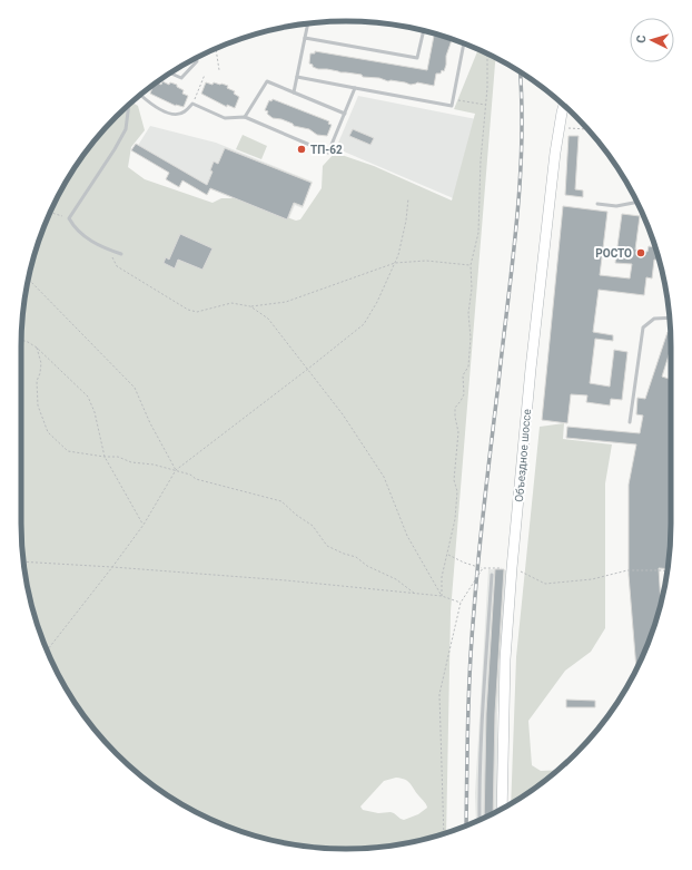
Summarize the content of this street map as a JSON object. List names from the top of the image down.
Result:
{
  "streets": {
    "main road": ["Объездное шоссе"]
  },
  "places": ["ТП-62", "РОСТО"],
  "north": "left"
}
